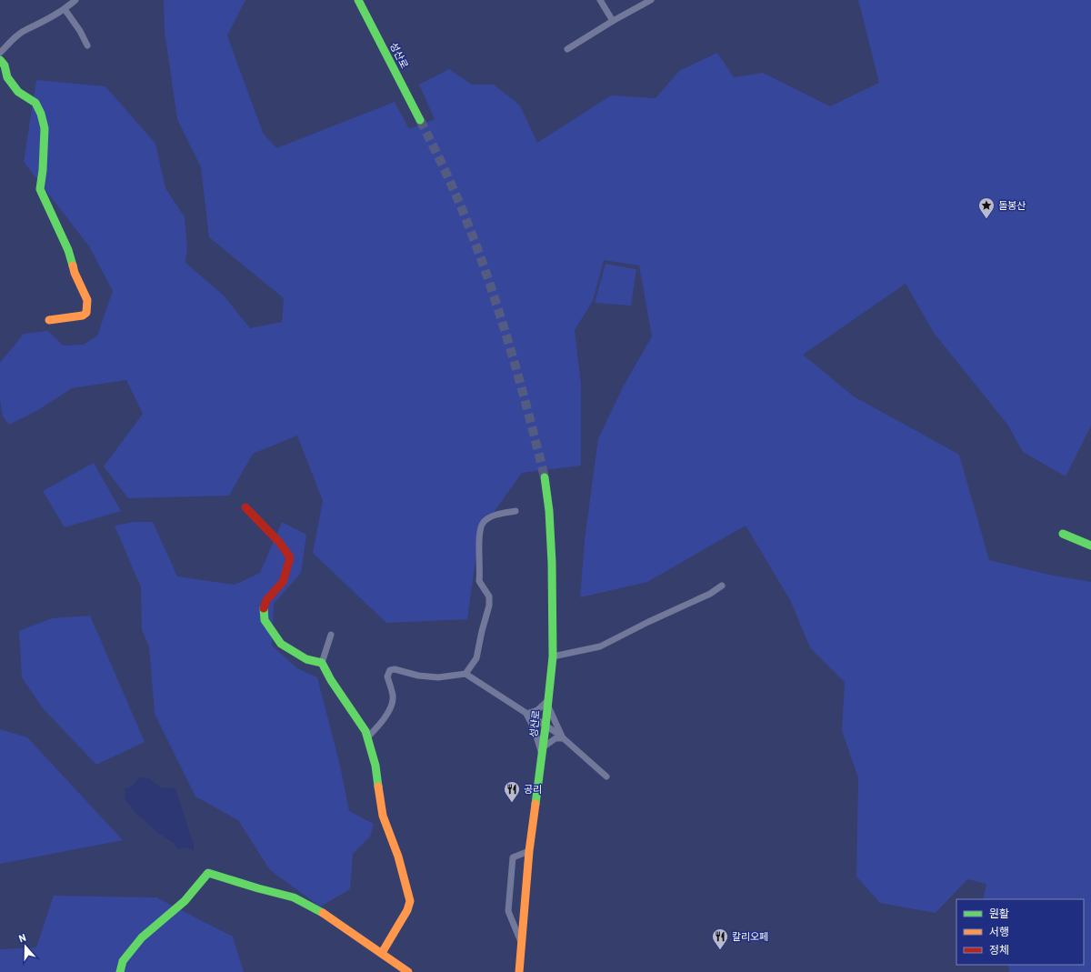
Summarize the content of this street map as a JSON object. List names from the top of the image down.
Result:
{
  "streets": {
    "street": ["성산로"]
  },
  "places": {
    "place": ["돌봉산"],
    "restaurant": ["공리", "칼리오페"]
  },
  "legend": ["원활", "서행", "정체"],
  "north": "top"
}
